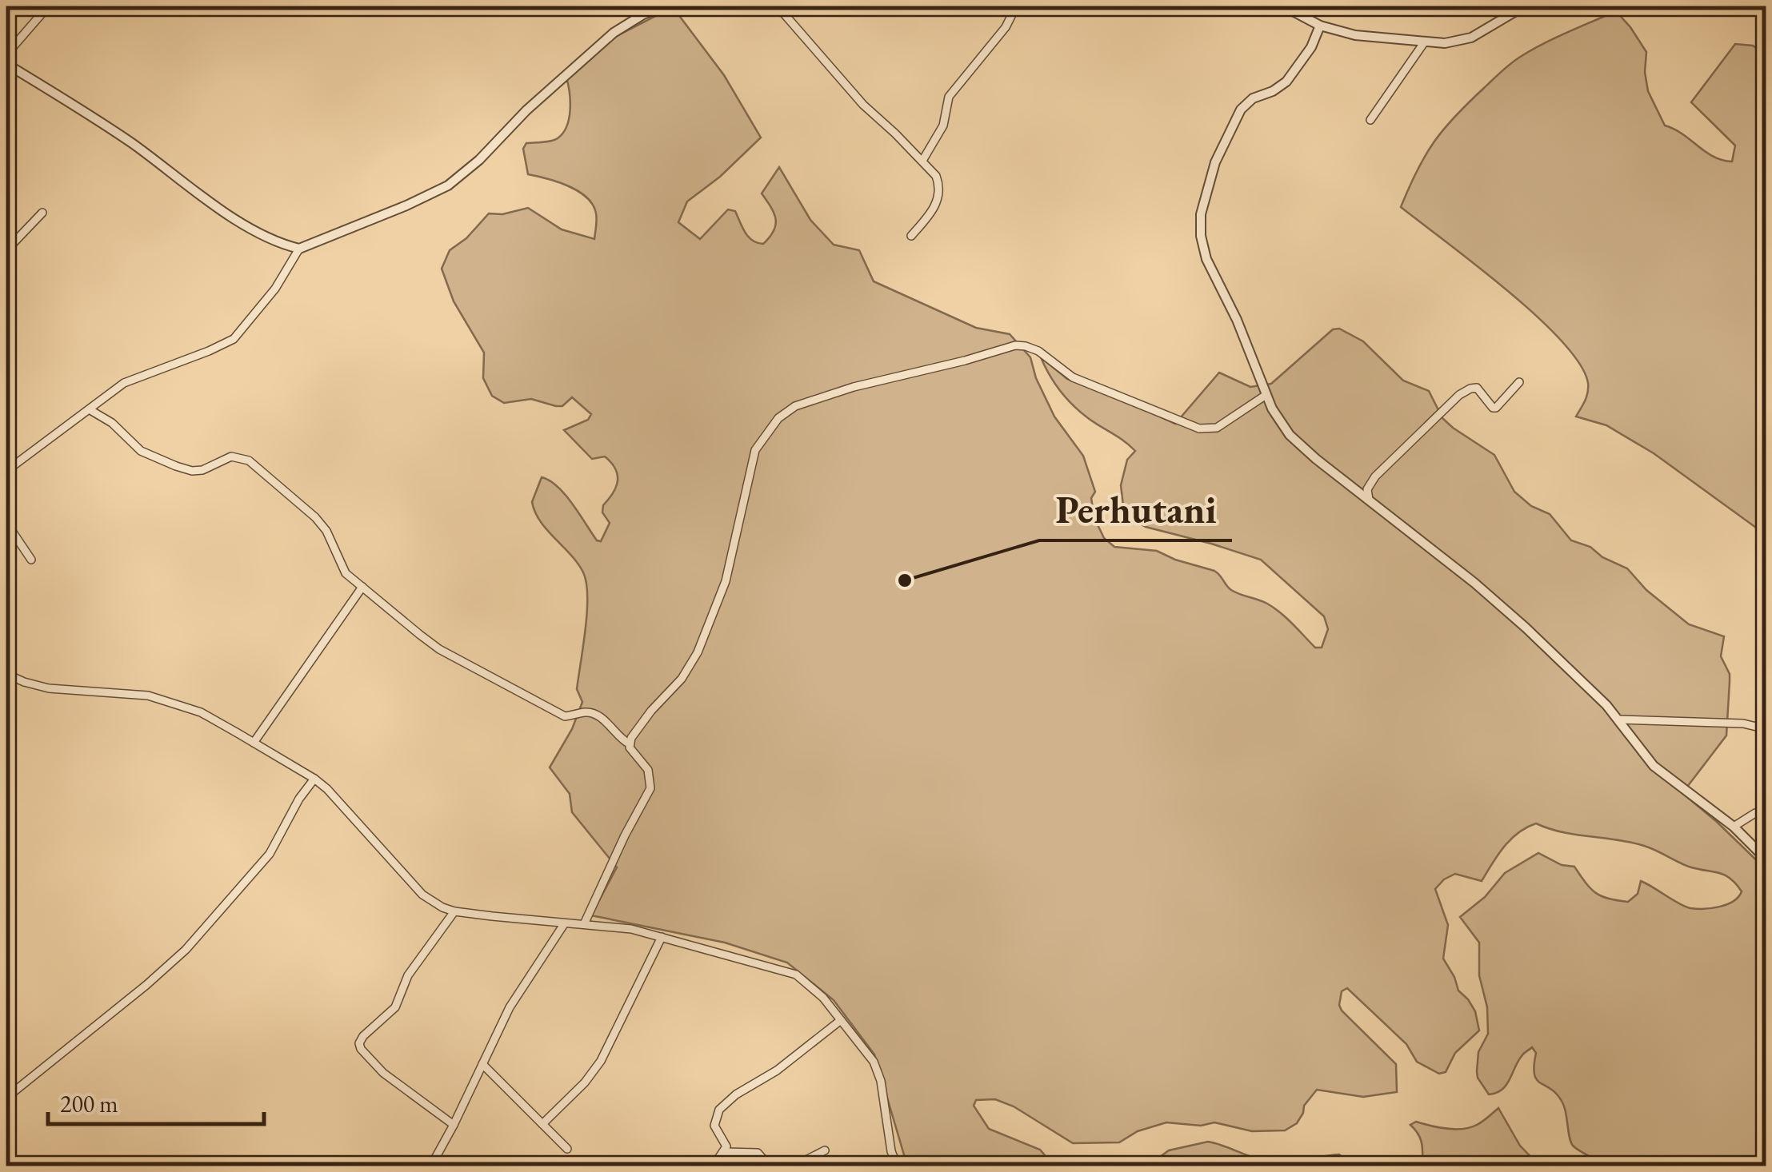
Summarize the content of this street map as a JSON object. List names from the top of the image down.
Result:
{
  "places": ["Perhutani"],
  "scale_bar": "200 m"
}
